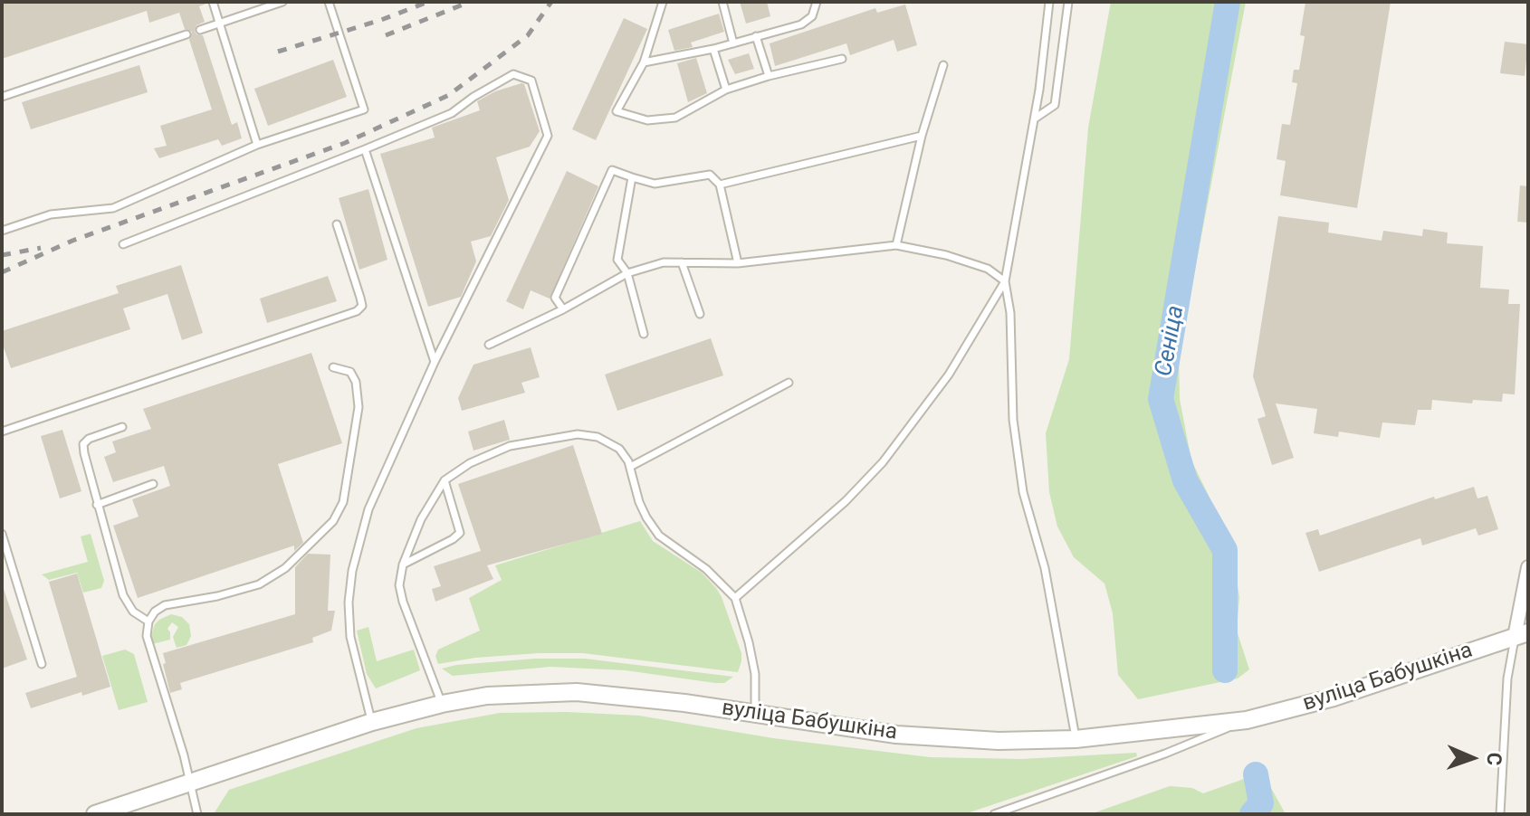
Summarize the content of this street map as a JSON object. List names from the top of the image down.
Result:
{
  "streets": {
    "street": ["вуліца Бабушкіна"]
  },
  "water": ["Сеніца"],
  "north": "right"
}
